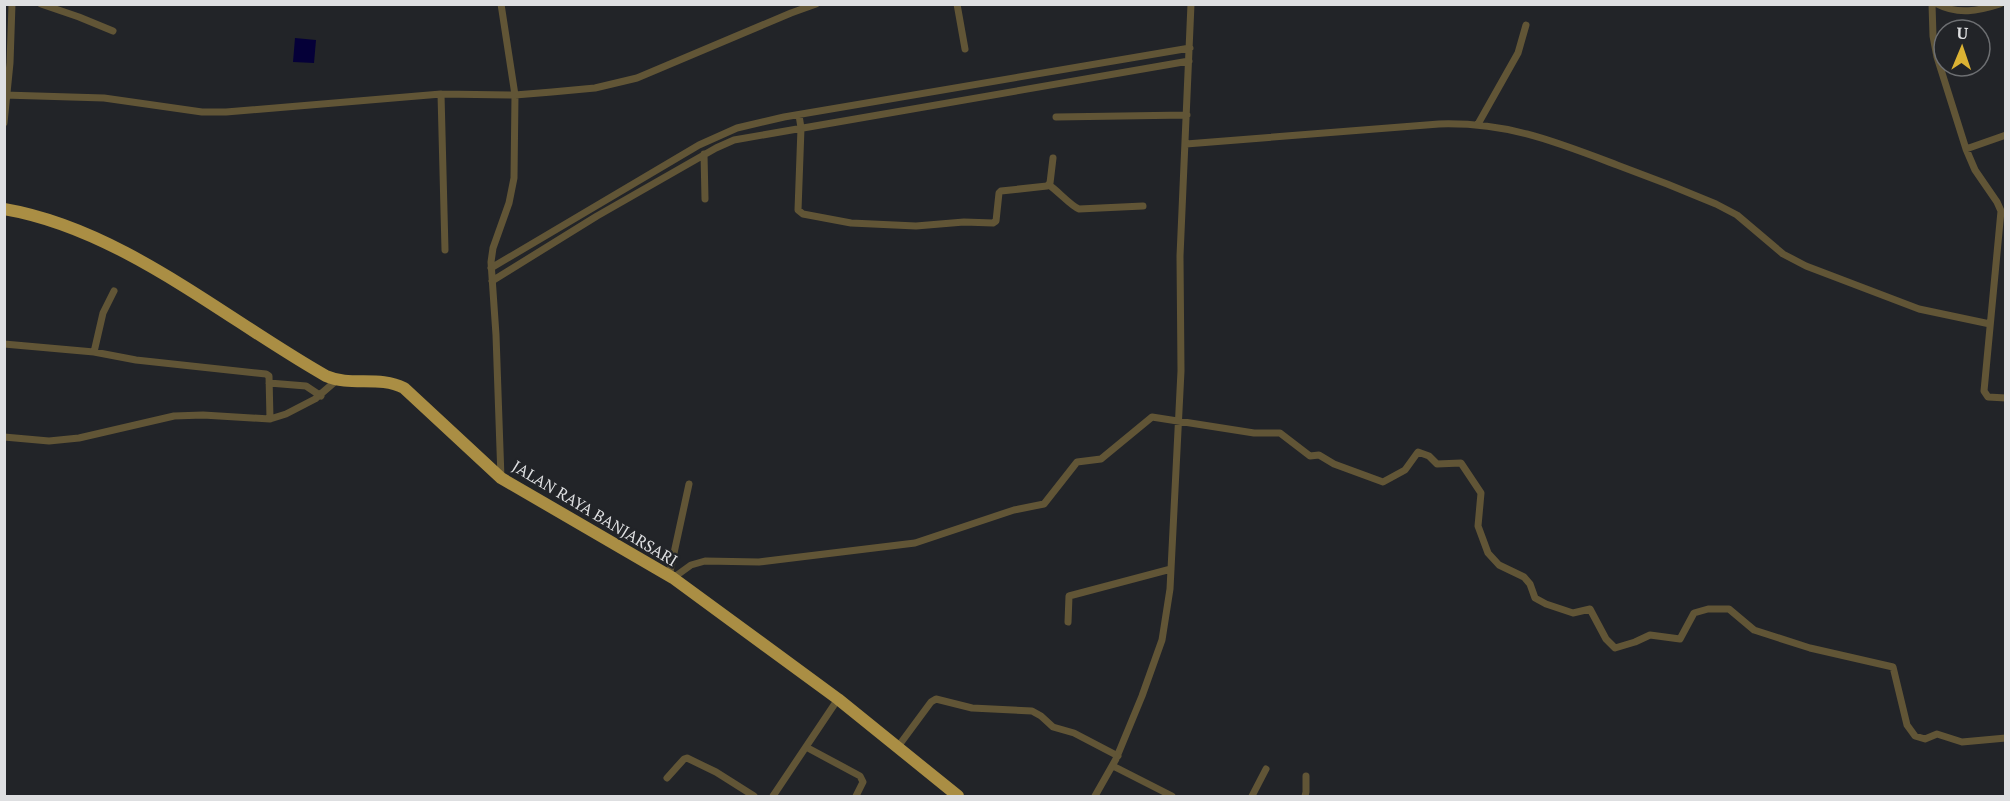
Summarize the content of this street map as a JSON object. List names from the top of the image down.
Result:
{
  "streets": {
    "highway": ["JALAN RAYA BANJARSARI"]
  },
  "north": "top"
}
